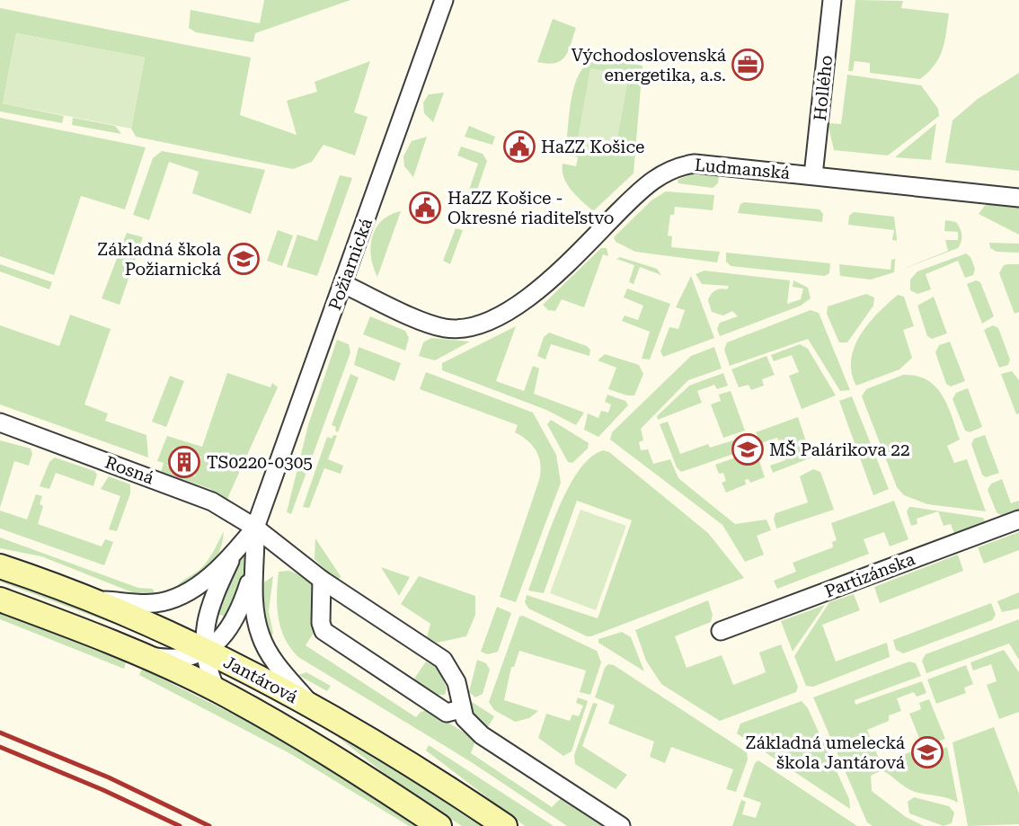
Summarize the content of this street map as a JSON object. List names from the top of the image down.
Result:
{
  "streets": {
    "street": [
      "Hollého",
      "Ludmanská",
      "Požiarnická",
      "Rosná",
      "Partizánska",
      "Jantárová"
    ]
  },
  "crossings": [
    ["Hollého", "Ludmanská"],
    ["Ludmanská", "Požiarnická"],
    ["Požiarnická", "Rosná"],
    ["Požiarnická", "Jantárová"]
  ],
  "places": {
    "office": ["Východoslovenská energetika, a.s."],
    "public building": ["HaZZ Košice", "HaZZ Košice - Okresné riaditeľstvo"],
    "school or university": ["Základná škola Požiarnická", "MŠ Palárikova 22", "Základná umelecká škola Jantárová"],
    "building": ["TS0220-0305"]
  }
}
